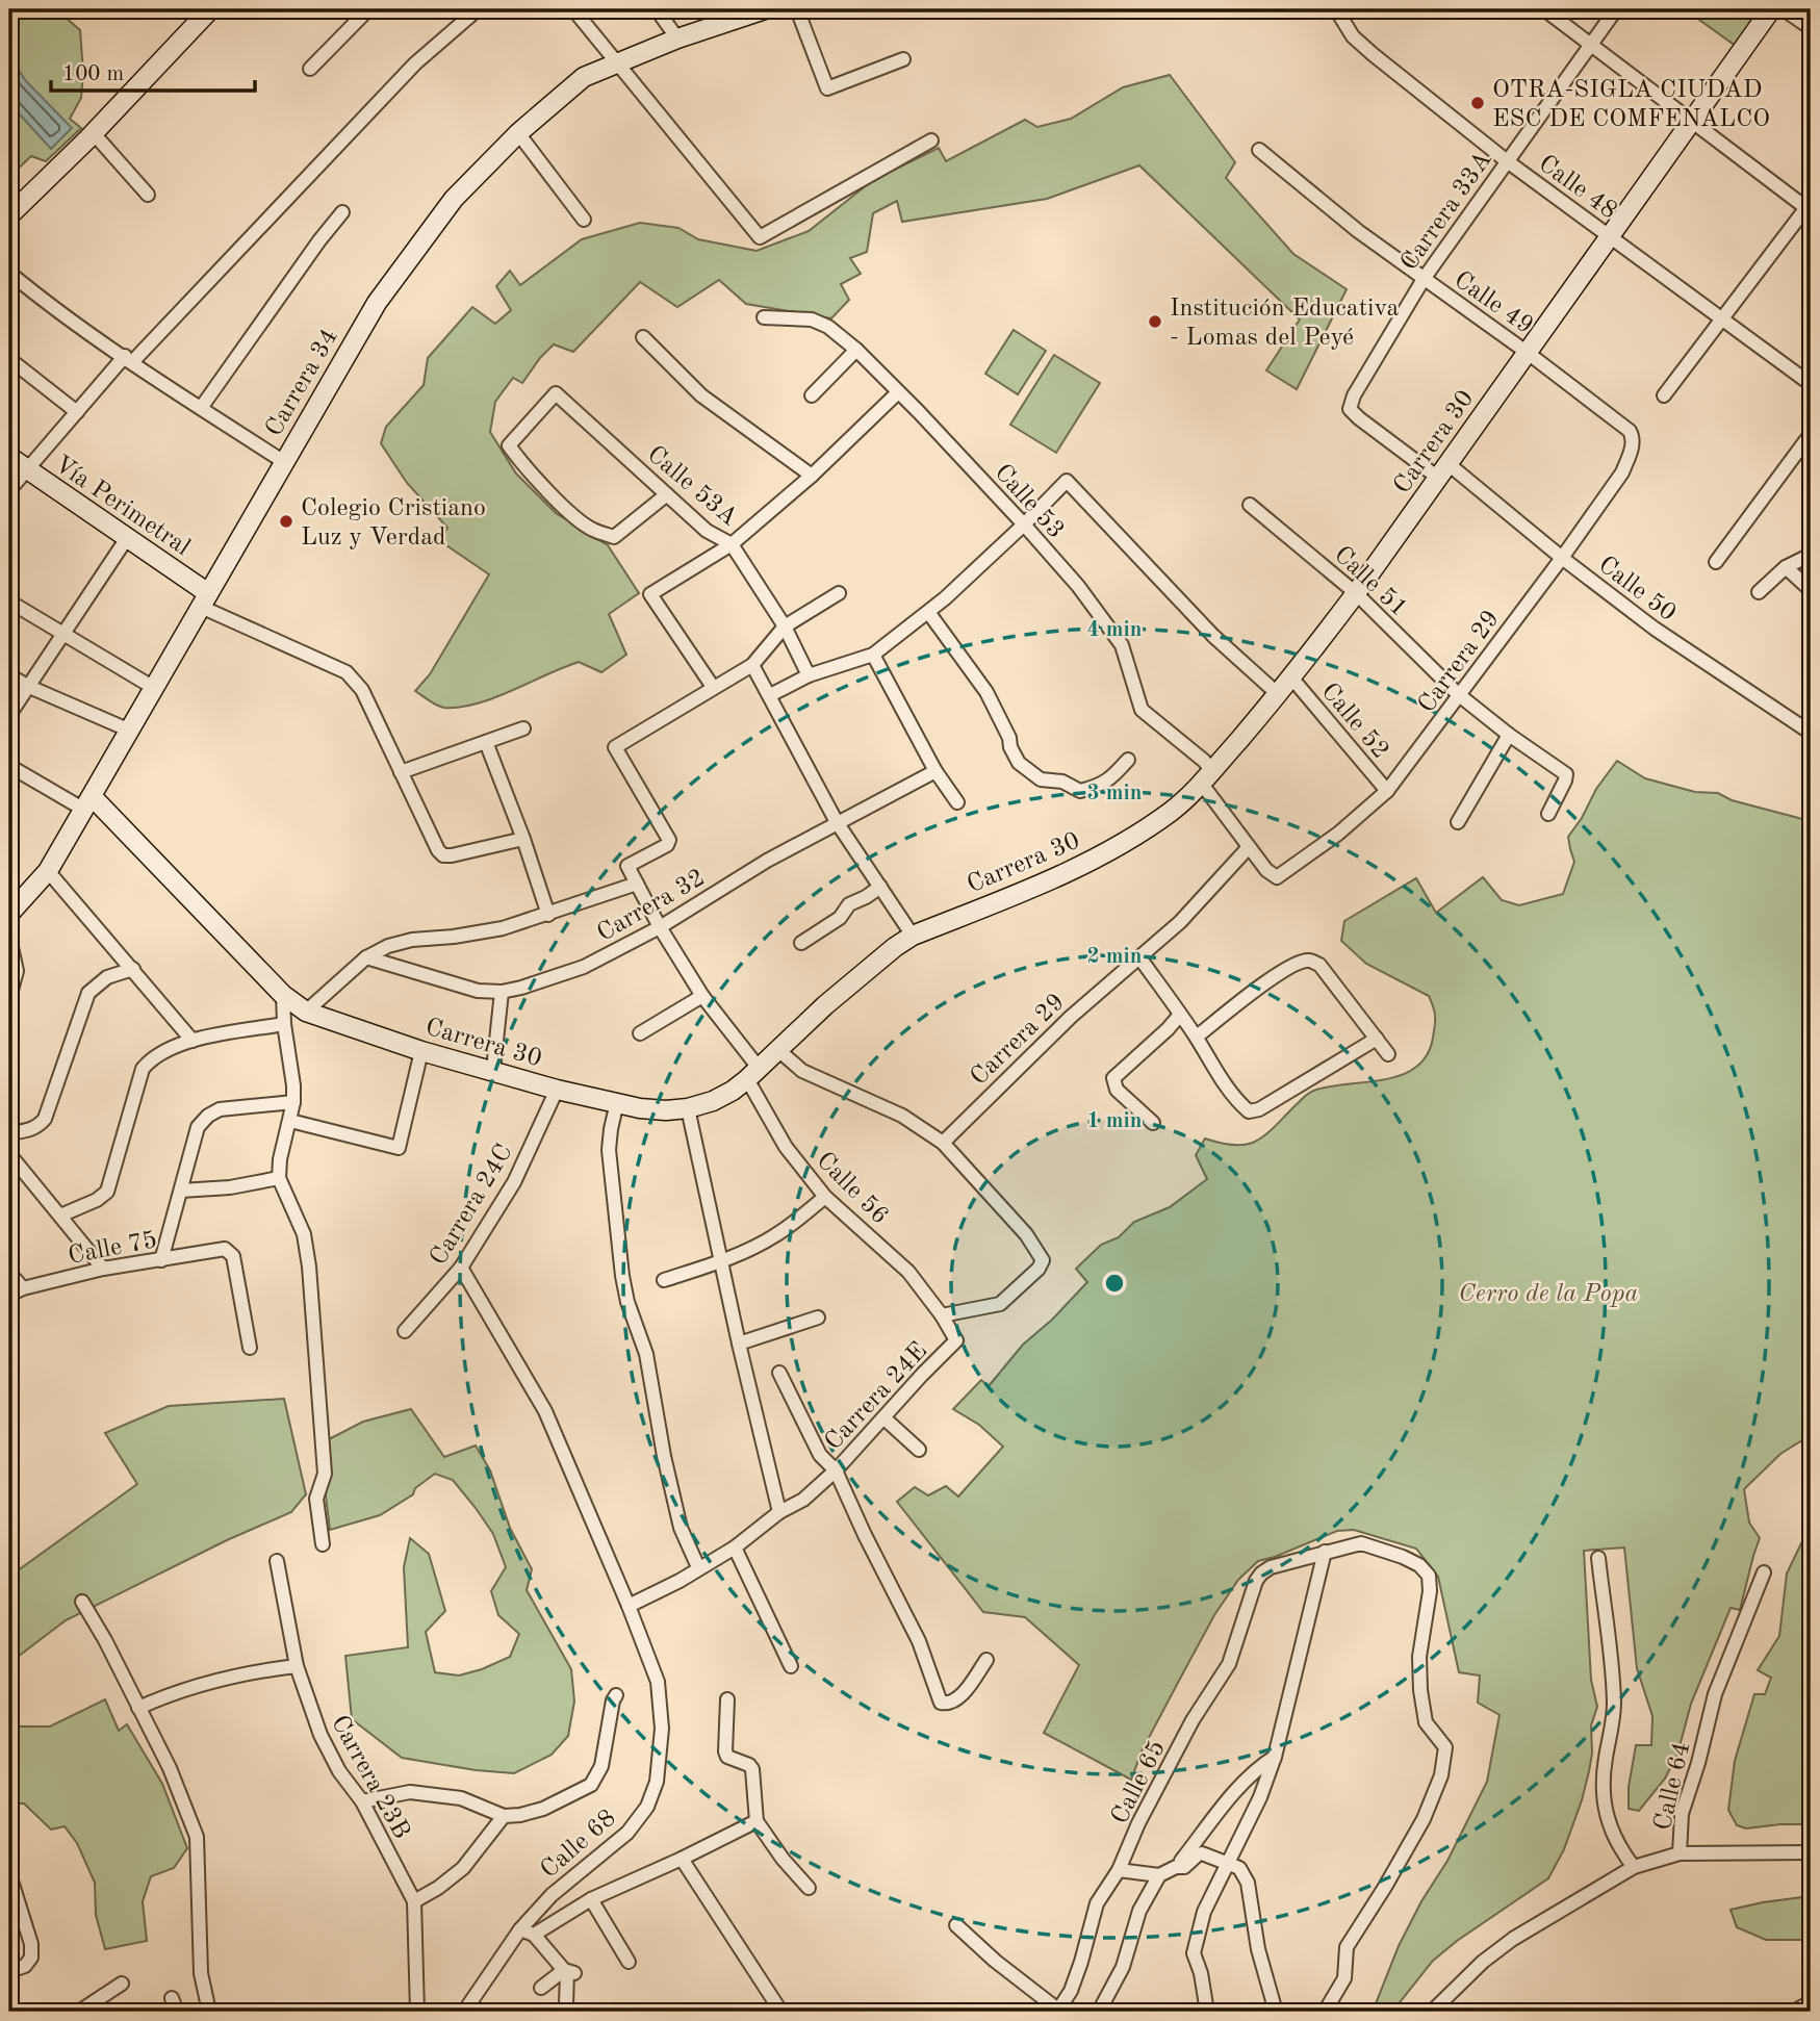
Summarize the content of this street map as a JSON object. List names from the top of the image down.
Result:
{
  "streets": {
    "street": [
      "Calle 48",
      "Carrera 33A",
      "Calle 49",
      "Carrera 34",
      "Carrera 30",
      "Calle 53A",
      "Calle 53",
      "Vía Perimetral",
      "Calle 51",
      "Calle 50",
      "Carrera 29",
      "Calle 52",
      "Carrera 32",
      "Calle 56",
      "Carrera 24C",
      "Calle 75",
      "Carrera 24E",
      "Carrera 23B",
      "Calle 65",
      "Calle 64",
      "Calle 68"
    ]
  },
  "crossings": [
    ["Calle 48", "Carrera 33A"],
    ["Calle 48", "Carrera 30"],
    ["Carrera 33A", "Calle 49"],
    ["Carrera 33A", "Calle 50"],
    ["Calle 49", "Carrera 30"],
    ["Calle 49", "Carrera 29"],
    ["Carrera 34", "Carrera 30"],
    ["Carrera 34", "Vía Perimetral"],
    ["Carrera 30", "Calle 53"],
    ["Carrera 30", "Calle 51"],
    ["Carrera 30", "Calle 50"],
    ["Carrera 30", "Calle 52"],
    ["Carrera 30", "Calle 56"],
    ["Carrera 30", "Carrera 24C"],
    ["Calle 53", "Carrera 29"],
    ["Calle 51", "Carrera 29"],
    ["Calle 50", "Carrera 29"],
    ["Carrera 29", "Calle 52"],
    ["Carrera 29", "Carrera 24E"],
    ["Carrera 32", "Calle 56"],
    ["Calle 56", "Carrera 24E"],
    ["Carrera 24C", "Calle 68"],
    ["Carrera 24E", "Calle 68"]
  ],
  "parks": ["Cerro de la Popa"],
  "places": ["OTRA-SIGLA CIUDAD ESC DE COMFENALCO", "Institución Educativa - Lomas del Peyé", "Colegio Cristiano Luz y Verdad"],
  "scale_bar": "100 m",
  "rings": [
    "4 min",
    "3 min",
    "2 min",
    "1 min"
  ]
}
